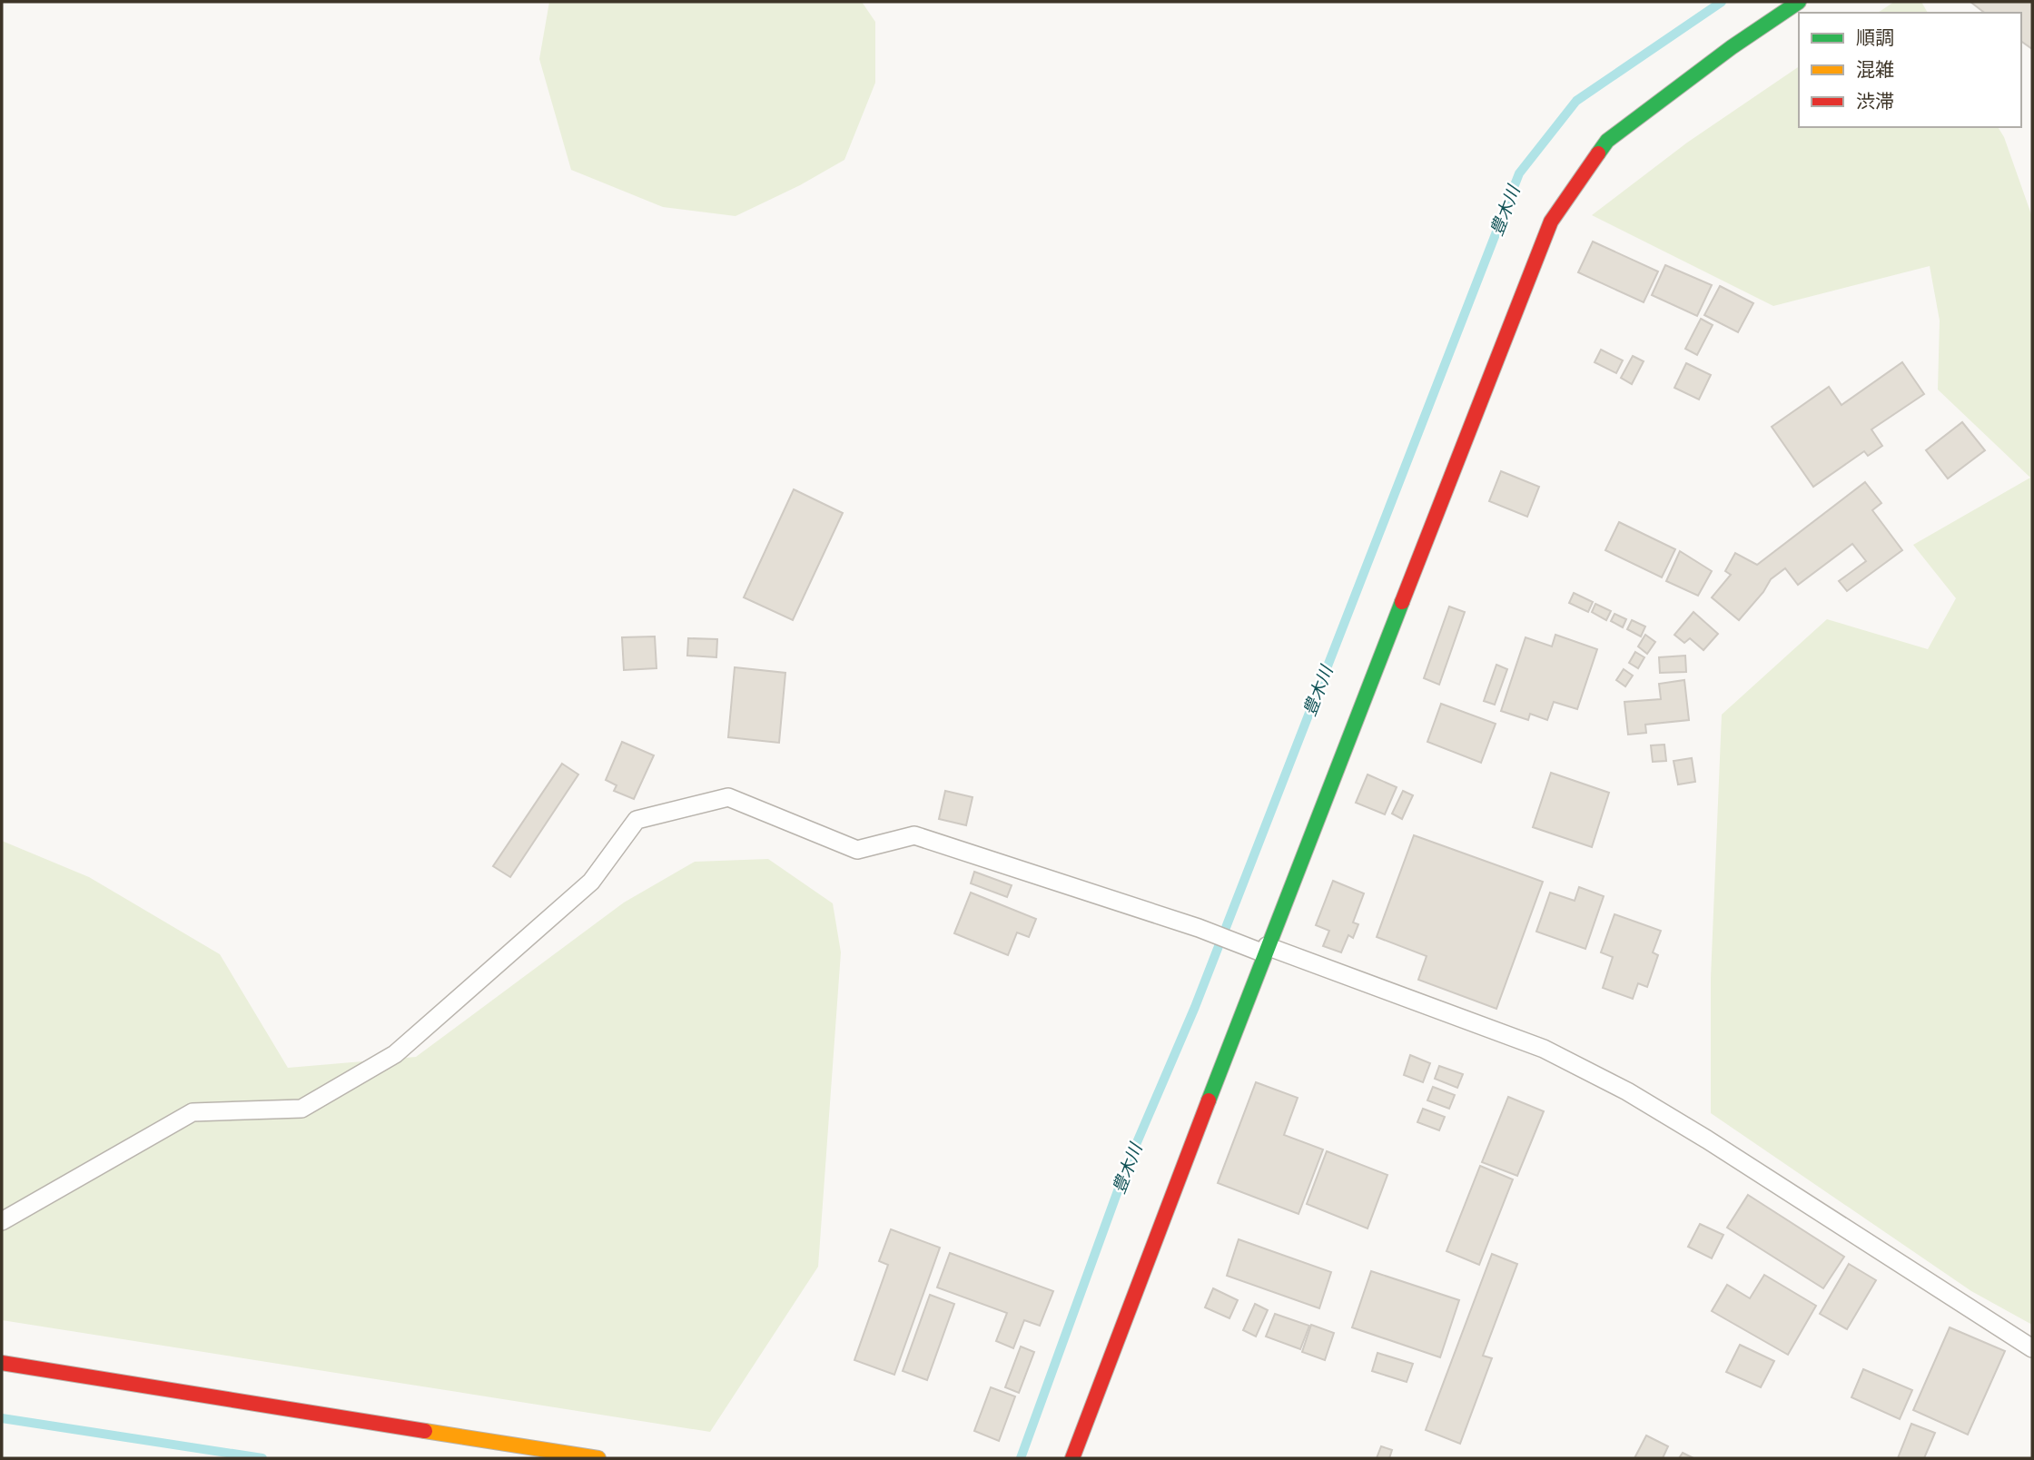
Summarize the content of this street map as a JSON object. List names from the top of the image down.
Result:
{
  "water": ["豊木川"],
  "legend": ["順調", "混雑", "渋滞"]
}
